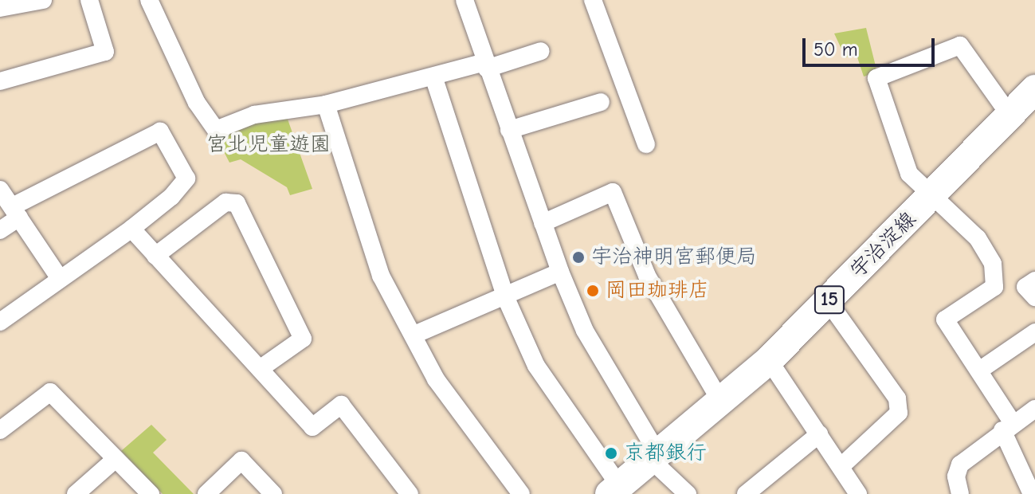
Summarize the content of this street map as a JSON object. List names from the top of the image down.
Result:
{
  "streets": {
    "main road": ["宇治淀線", "15"]
  },
  "parks": ["宮北児童遊園"],
  "places": ["宇治神明宮郵便局", "岡田珈琲店", "京都銀行"],
  "scale_bar": "50 m"
}
